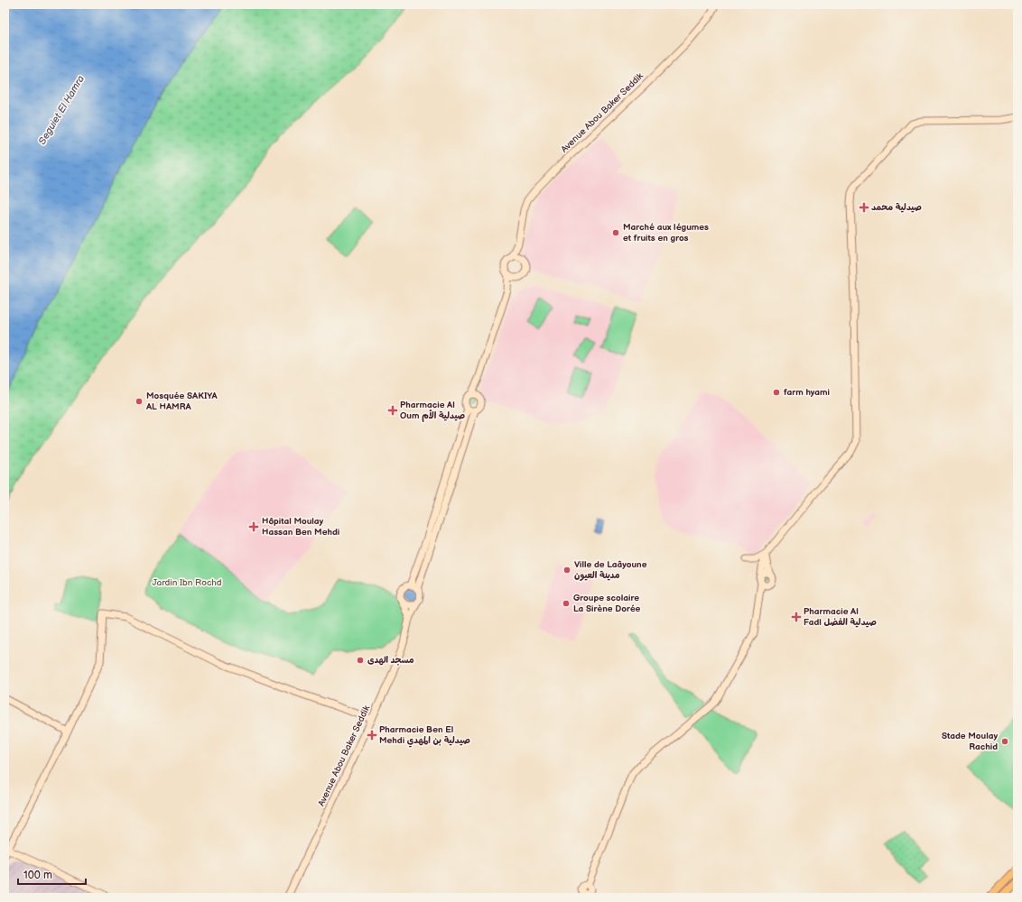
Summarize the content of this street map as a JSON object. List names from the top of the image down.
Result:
{
  "streets": {
    "street": ["Avenue Abou Baker Seddik"]
  },
  "water": ["Seguiet El Hamra"],
  "parks": ["Jardin Ibn Rochd"],
  "places": {
    "health": [
      "صيدلية محمد",
      "Pharmacie Al Oum صيدلية الأم",
      "Hôpital Moulay Hassan Ben Mehdi",
      "Pharmacie Al Fadl صيدلية الفضل",
      "Pharmacie Ben El Mehdi صيدلية بن المهدي"
    ],
    "other": [
      "Marché aux légumes et fruits en gros",
      "farm hyami",
      "Mosquée SAKIYA AL HAMRA",
      "Ville de Laâyoune مدينة العيون",
      "Groupe scolaire La Sirène Dorée",
      "مسجد الهدى",
      "Stade Moulay Rachid"
    ]
  },
  "scale_bar": "100 m"
}
